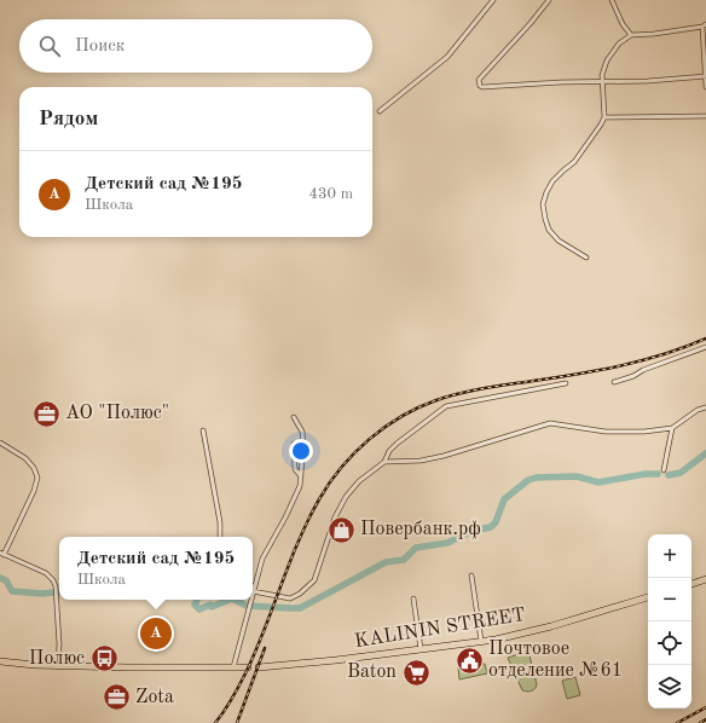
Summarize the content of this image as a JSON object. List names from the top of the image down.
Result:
{
  "streets": {
    "main road": ["KALININ STREET"]
  },
  "places": {
    "office": ["АО \"Полюс\"", "Zota"],
    "shop": ["Повербанк.рф"],
    "bus stop": ["Полюс"],
    "public building": ["Почтовое отделение №61"],
    "supermarket": ["Baton"]
  },
  "page": {
    "search": "Поиск",
    "heading": "Рядом",
    "list": [
      {
        "mark": "A",
        "name": "Детский сад №195",
        "note": "Школа",
        "value": "430 m"
      }
    ],
    "map_buttons": ["+", "−"],
    "popup": ["Детский сад №195", "Школа"],
    "pins": "A"
  }
}
